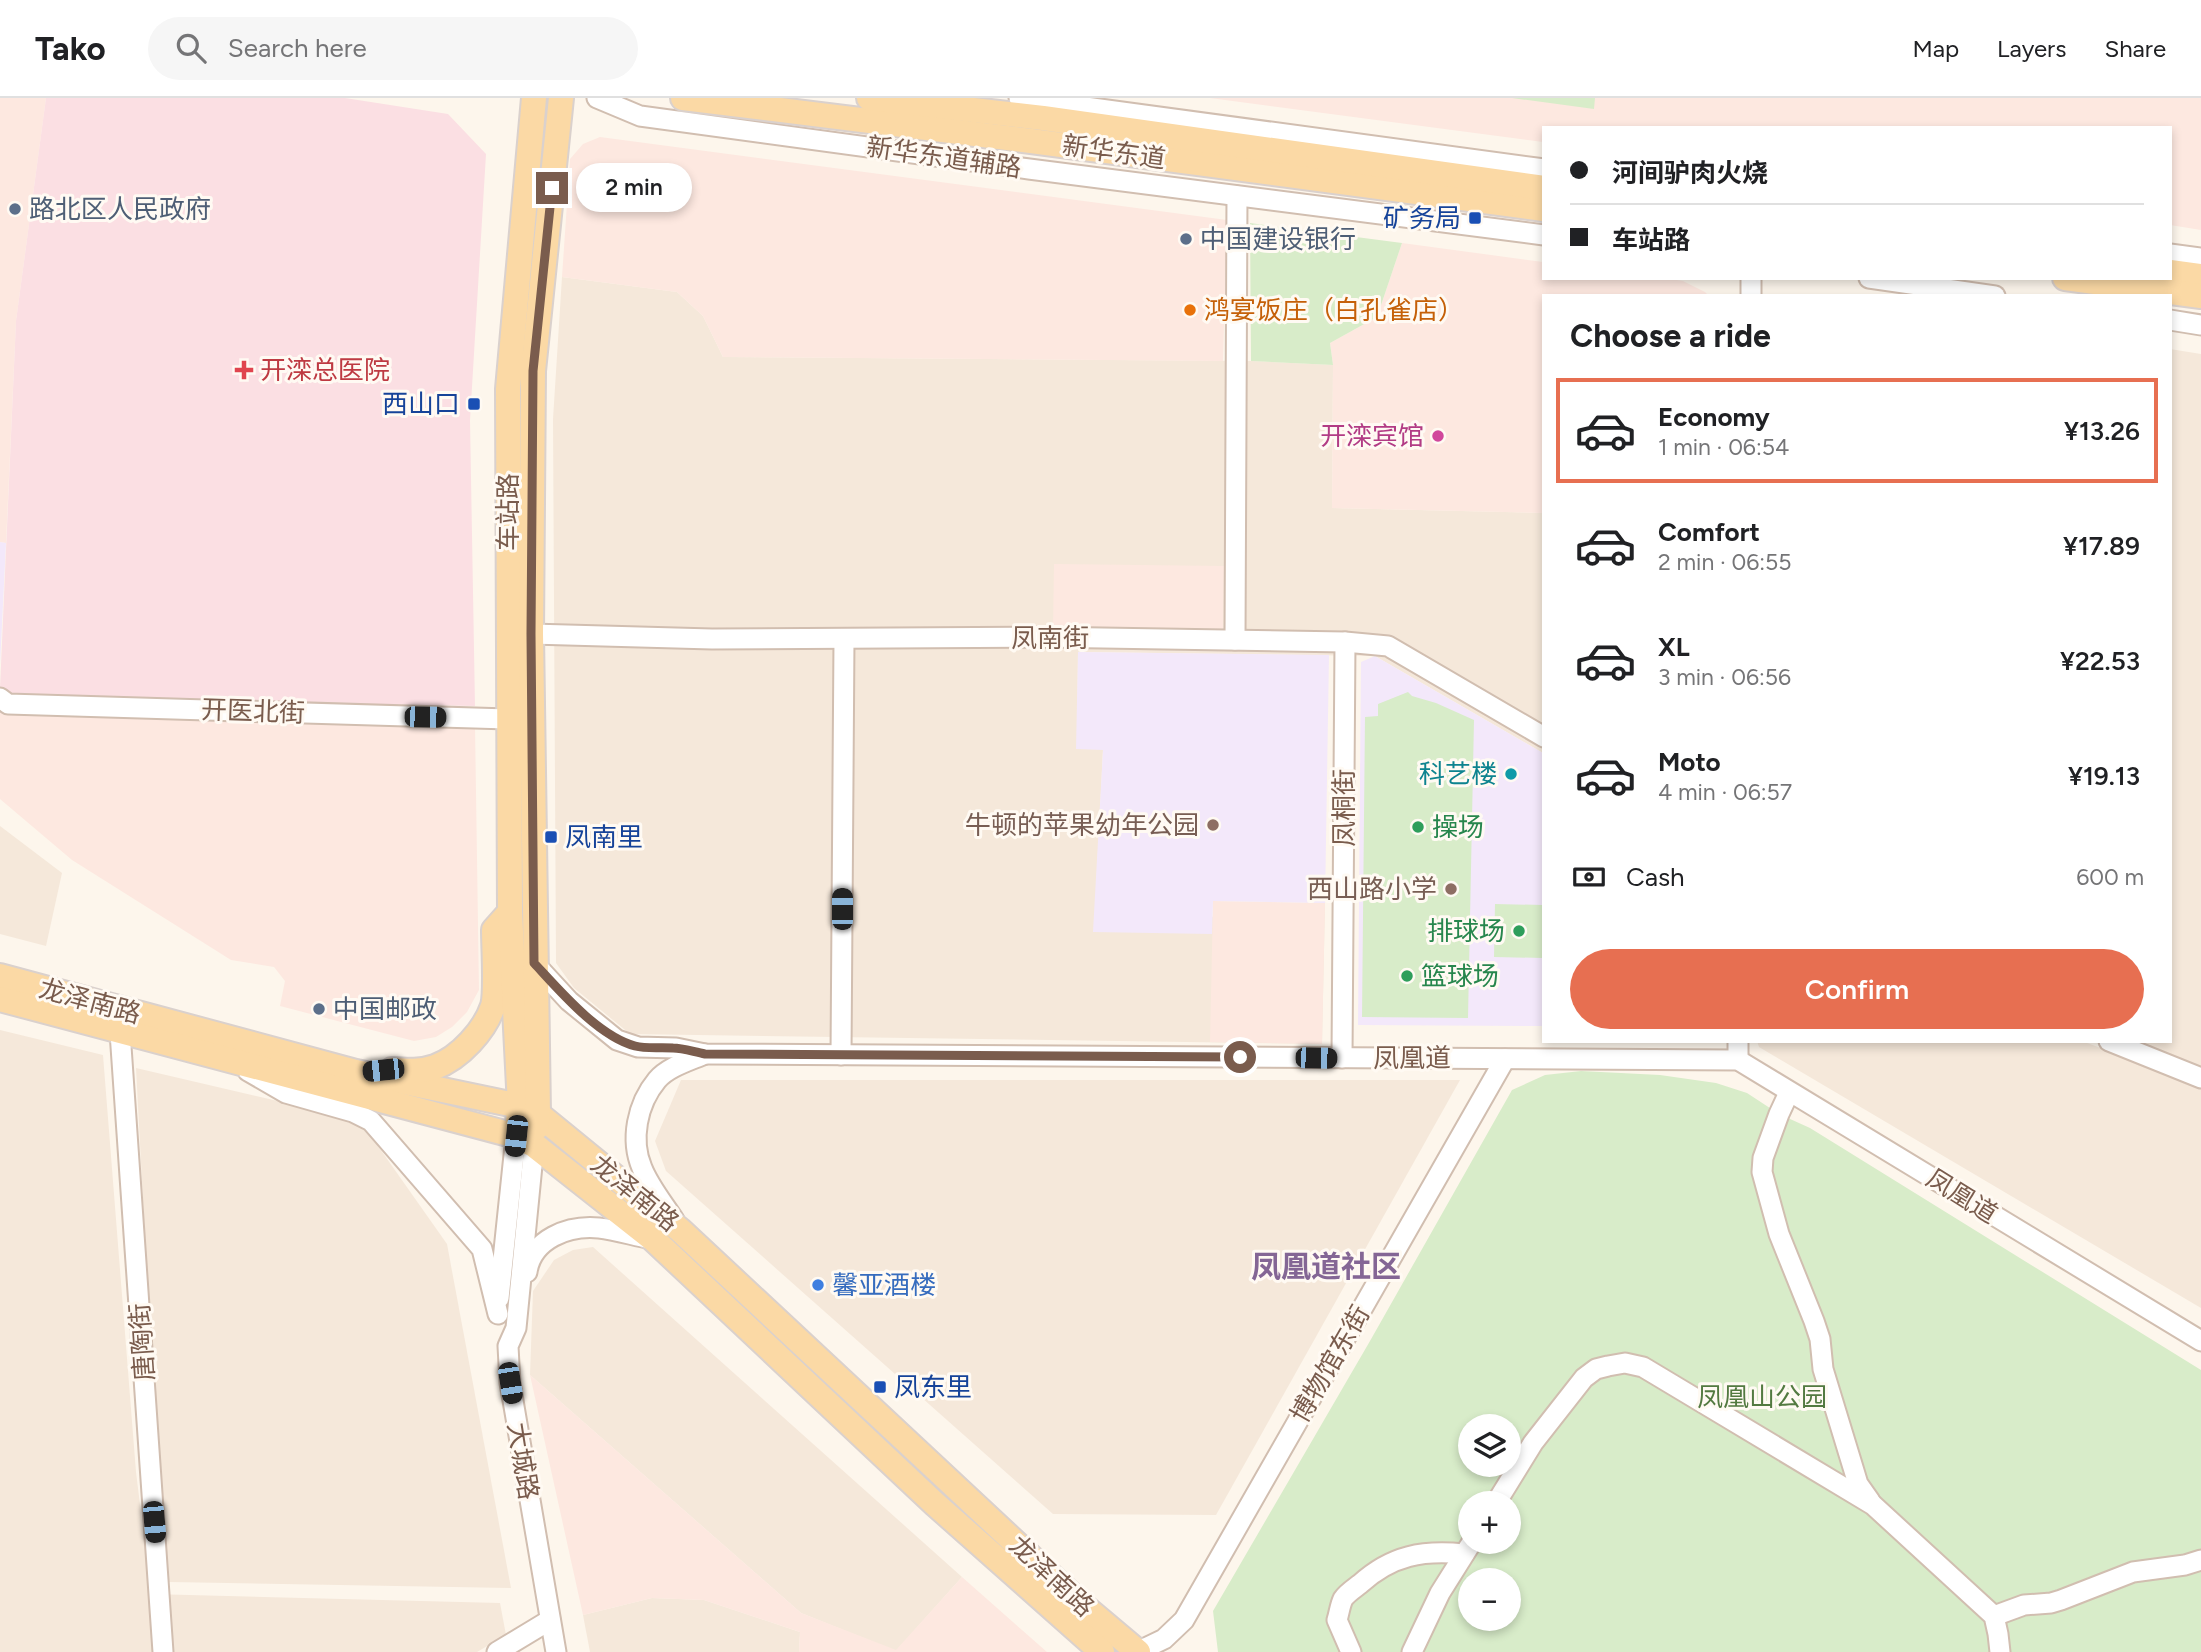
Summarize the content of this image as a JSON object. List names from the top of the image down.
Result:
{
  "streets": {
    "main road": ["新华东道", "车站路", "龙泽南路"],
    "street": [
      "新华东道辅路",
      "凤南街",
      "开医北街",
      "凤桐街",
      "凤凰道",
      "唐陶街",
      "博物馆东街",
      "大城路"
    ]
  },
  "crossings": [
    ["车站路", "凤南街"],
    ["车站路", "开医北街"],
    ["车站路", "龙泽南路"],
    ["车站路", "凤凰道"],
    ["车站路", "大城路"],
    ["凤南街", "凤桐街"],
    ["凤桐街", "凤凰道"],
    ["龙泽南路", "唐陶街"],
    ["龙泽南路", "博物馆东街"],
    ["龙泽南路", "大城路"],
    ["凤凰道", "博物馆东街"]
  ],
  "districts": ["凤凰道社区"],
  "parks": ["凤凰山公园"],
  "places": {
    "other": [
      "路北区人民政府",
      "中国建设银行",
      "鸿宴饭庄（白孔雀店）",
      "开滦宾馆",
      "科艺楼",
      "牛顿的苹果幼年公园",
      "操场",
      "西山路小学",
      "排球场",
      "篮球场",
      "中国邮政",
      "馨亚酒楼"
    ],
    "transit": [
      "矿务局",
      "西山口",
      "凤南里",
      "凤东里"
    ],
    "health": ["开滦总医院"]
  },
  "page": {
    "header": "Tako",
    "search": "Search here",
    "nav": ["Map", "Layers", "Share"],
    "banner": ["河间驴肉火烧", "车站路"],
    "bubble": "2 min",
    "heading": "Choose a ride",
    "list": [
      {
        "name": "Economy",
        "note": "1 min · 06:54",
        "value": "¥13.26"
      },
      {
        "name": "Comfort",
        "note": "2 min · 06:55",
        "value": "¥17.89"
      },
      {
        "name": "XL",
        "note": "3 min · 06:56",
        "value": "¥22.53"
      },
      {
        "name": "Moto",
        "note": "4 min · 06:57",
        "value": "¥19.13"
      }
    ],
    "pay": ["Cash", "600 m"],
    "buttons": "Confirm",
    "map_buttons": ["+", "−"]
  }
}
